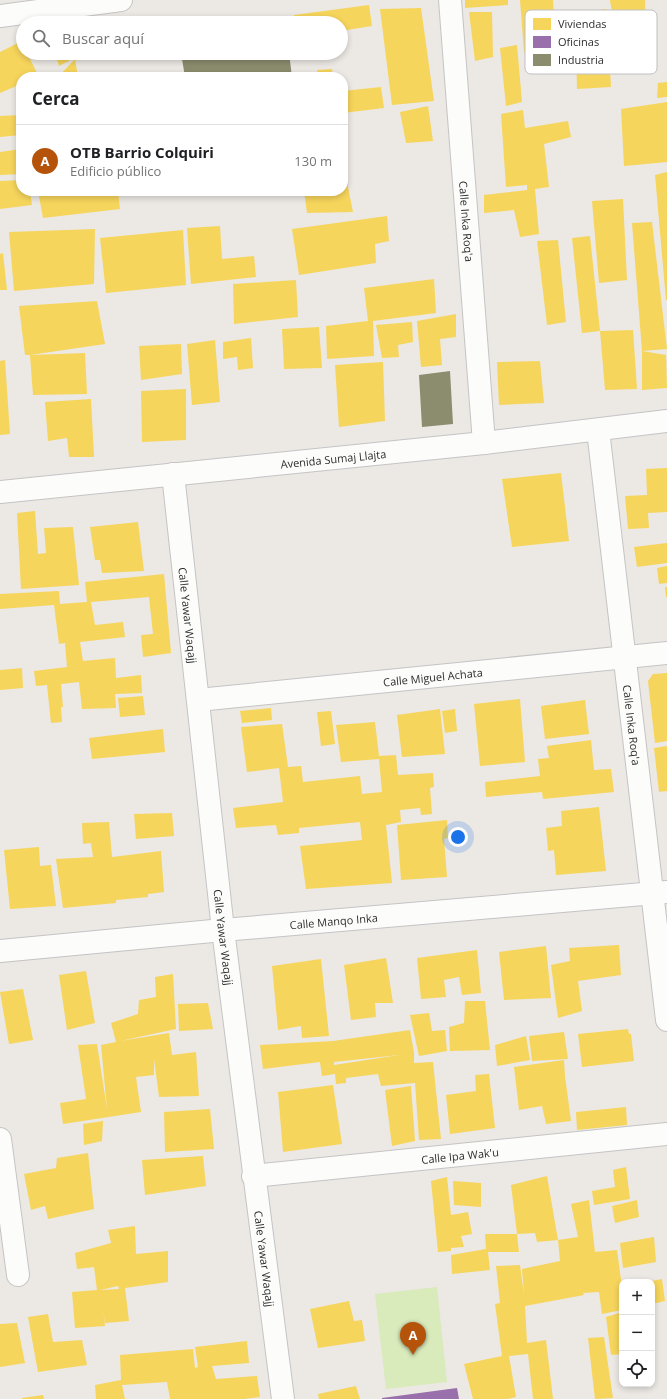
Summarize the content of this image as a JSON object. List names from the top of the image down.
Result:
{
  "streets": {
    "street": [
      "Calle Inka Roq'a",
      "Avenida Sumaj Llajta",
      "Calle Yawar Waqajj",
      "Calle Miguel Achata",
      "Calle Manqo Inka",
      "Calle Ipa Wak'u"
    ]
  },
  "crossings": [
    ["Calle Inka Roq'a", "Avenida Sumaj Llajta"],
    ["Calle Inka Roq'a", "Calle Miguel Achata"],
    ["Calle Inka Roq'a", "Calle Manqo Inka"],
    ["Avenida Sumaj Llajta", "Calle Yawar Waqajj"],
    ["Calle Yawar Waqajj", "Calle Miguel Achata"],
    ["Calle Yawar Waqajj", "Calle Manqo Inka"],
    ["Calle Yawar Waqajj", "Calle Ipa Wak'u"]
  ],
  "legend": ["Viviendas", "Oficinas", "Industria"],
  "page": {
    "search": "Buscar aquí",
    "heading": "Cerca",
    "list": [
      {
        "mark": "A",
        "name": "OTB Barrio Colquiri",
        "note": "Edificio público",
        "value": "130 m"
      }
    ],
    "map_buttons": ["+", "−"],
    "pins": "A"
  }
}
